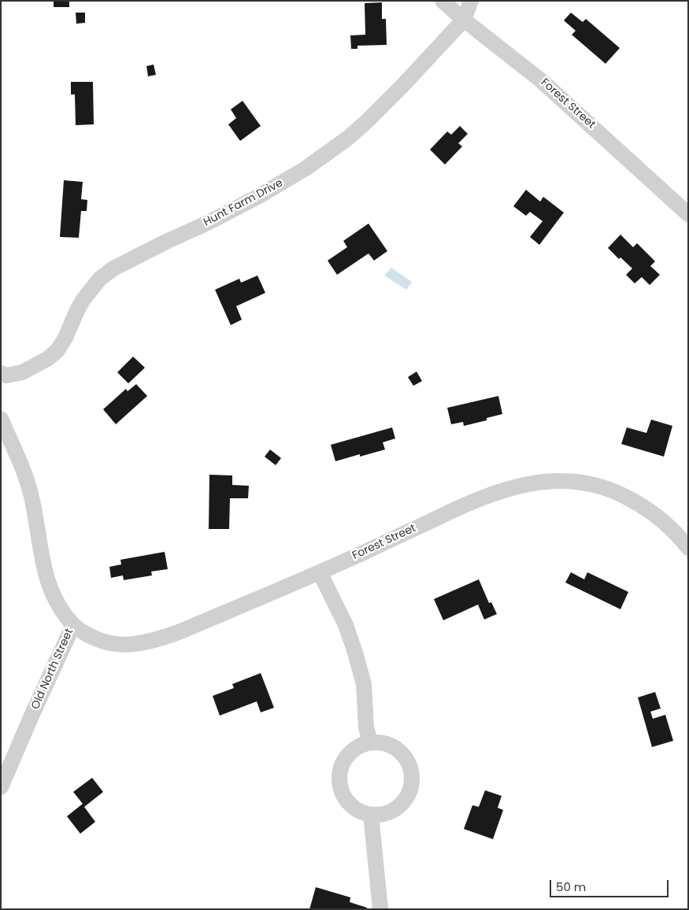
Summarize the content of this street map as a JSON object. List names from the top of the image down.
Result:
{
  "streets": {
    "street": ["Forest Street", "Hunt Farm Drive", "Old North Street"]
  },
  "crossings": [
    ["Forest Street", "Hunt Farm Drive"],
    ["Forest Street", "Old North Street"]
  ],
  "scale_bar": "50 m"
}
